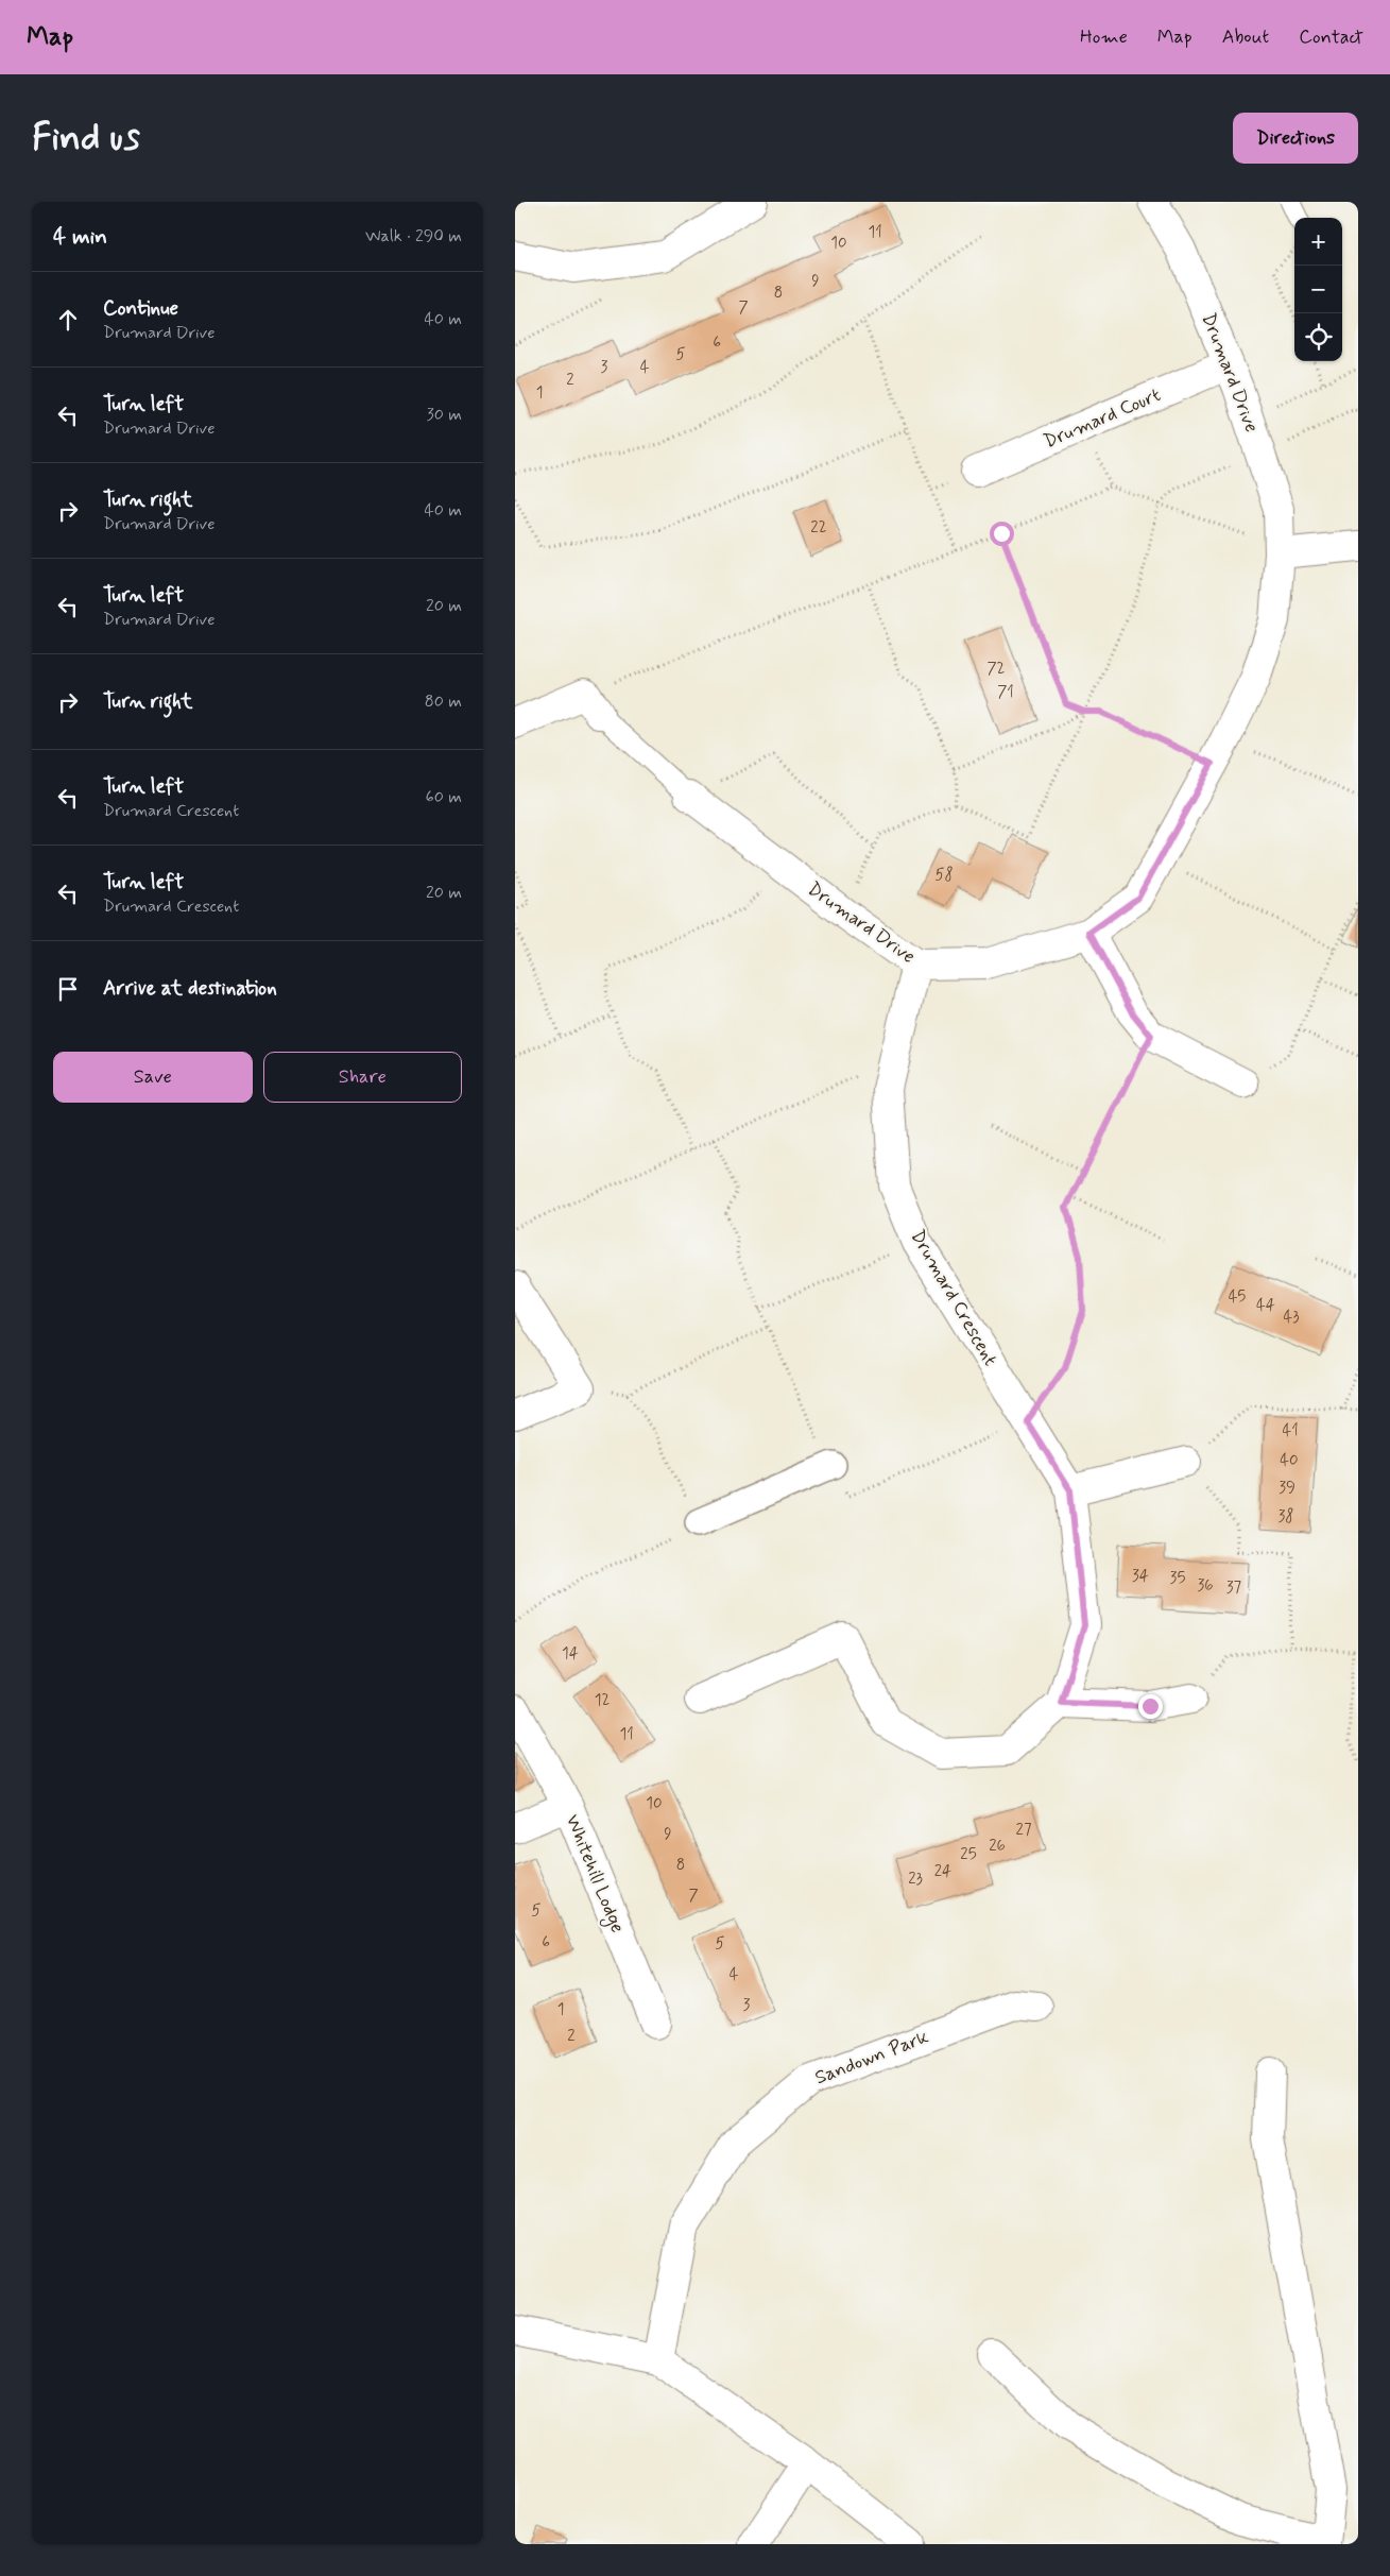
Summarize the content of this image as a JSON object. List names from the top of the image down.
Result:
{
  "streets": {
    "street": [
      "Drumard Drive",
      "Drumard Court",
      "Drumard Crescent",
      "Whitehill Lodge",
      "Sandown Park"
    ]
  },
  "crossings": [
    ["Drumard Drive", "Drumard Court"],
    ["Drumard Drive", "Drumard Crescent"]
  ],
  "house_numbers": [
    "11",
    "10",
    "9",
    "8",
    "7",
    "6",
    "5",
    "3",
    "4",
    "2",
    "1",
    "22",
    "72",
    "71",
    "58",
    "45",
    "44",
    "43",
    "41",
    "40",
    "39",
    "38",
    "34",
    "35",
    "36",
    "37",
    "14",
    "12",
    "11",
    "10",
    "27",
    "9",
    "26",
    "25",
    "8",
    "24",
    "23",
    "7",
    "5",
    "6",
    "5",
    "4",
    "3",
    "1",
    "2"
  ],
  "page": {
    "header": "Map",
    "nav": [
      "Home",
      "Map",
      "About",
      "Contact"
    ],
    "buttons": [
      "Directions",
      ["Save", "Share"]
    ],
    "title": "Find us",
    "heading": ["4 min", "Walk · 290 m"],
    "map_buttons": ["+", "−"],
    "list": [
      ["Continue", "Drumard Drive", "40 m"],
      ["Turn left", "Drumard Drive", "30 m"],
      ["Turn right", "Drumard Drive", "40 m"],
      ["Turn left", "Drumard Drive", "20 m"],
      ["Turn right", "80 m"],
      ["Turn left", "Drumard Crescent", "60 m"],
      ["Turn left", "Drumard Crescent", "20 m"],
      "Arrive at destination"
    ]
  }
}
